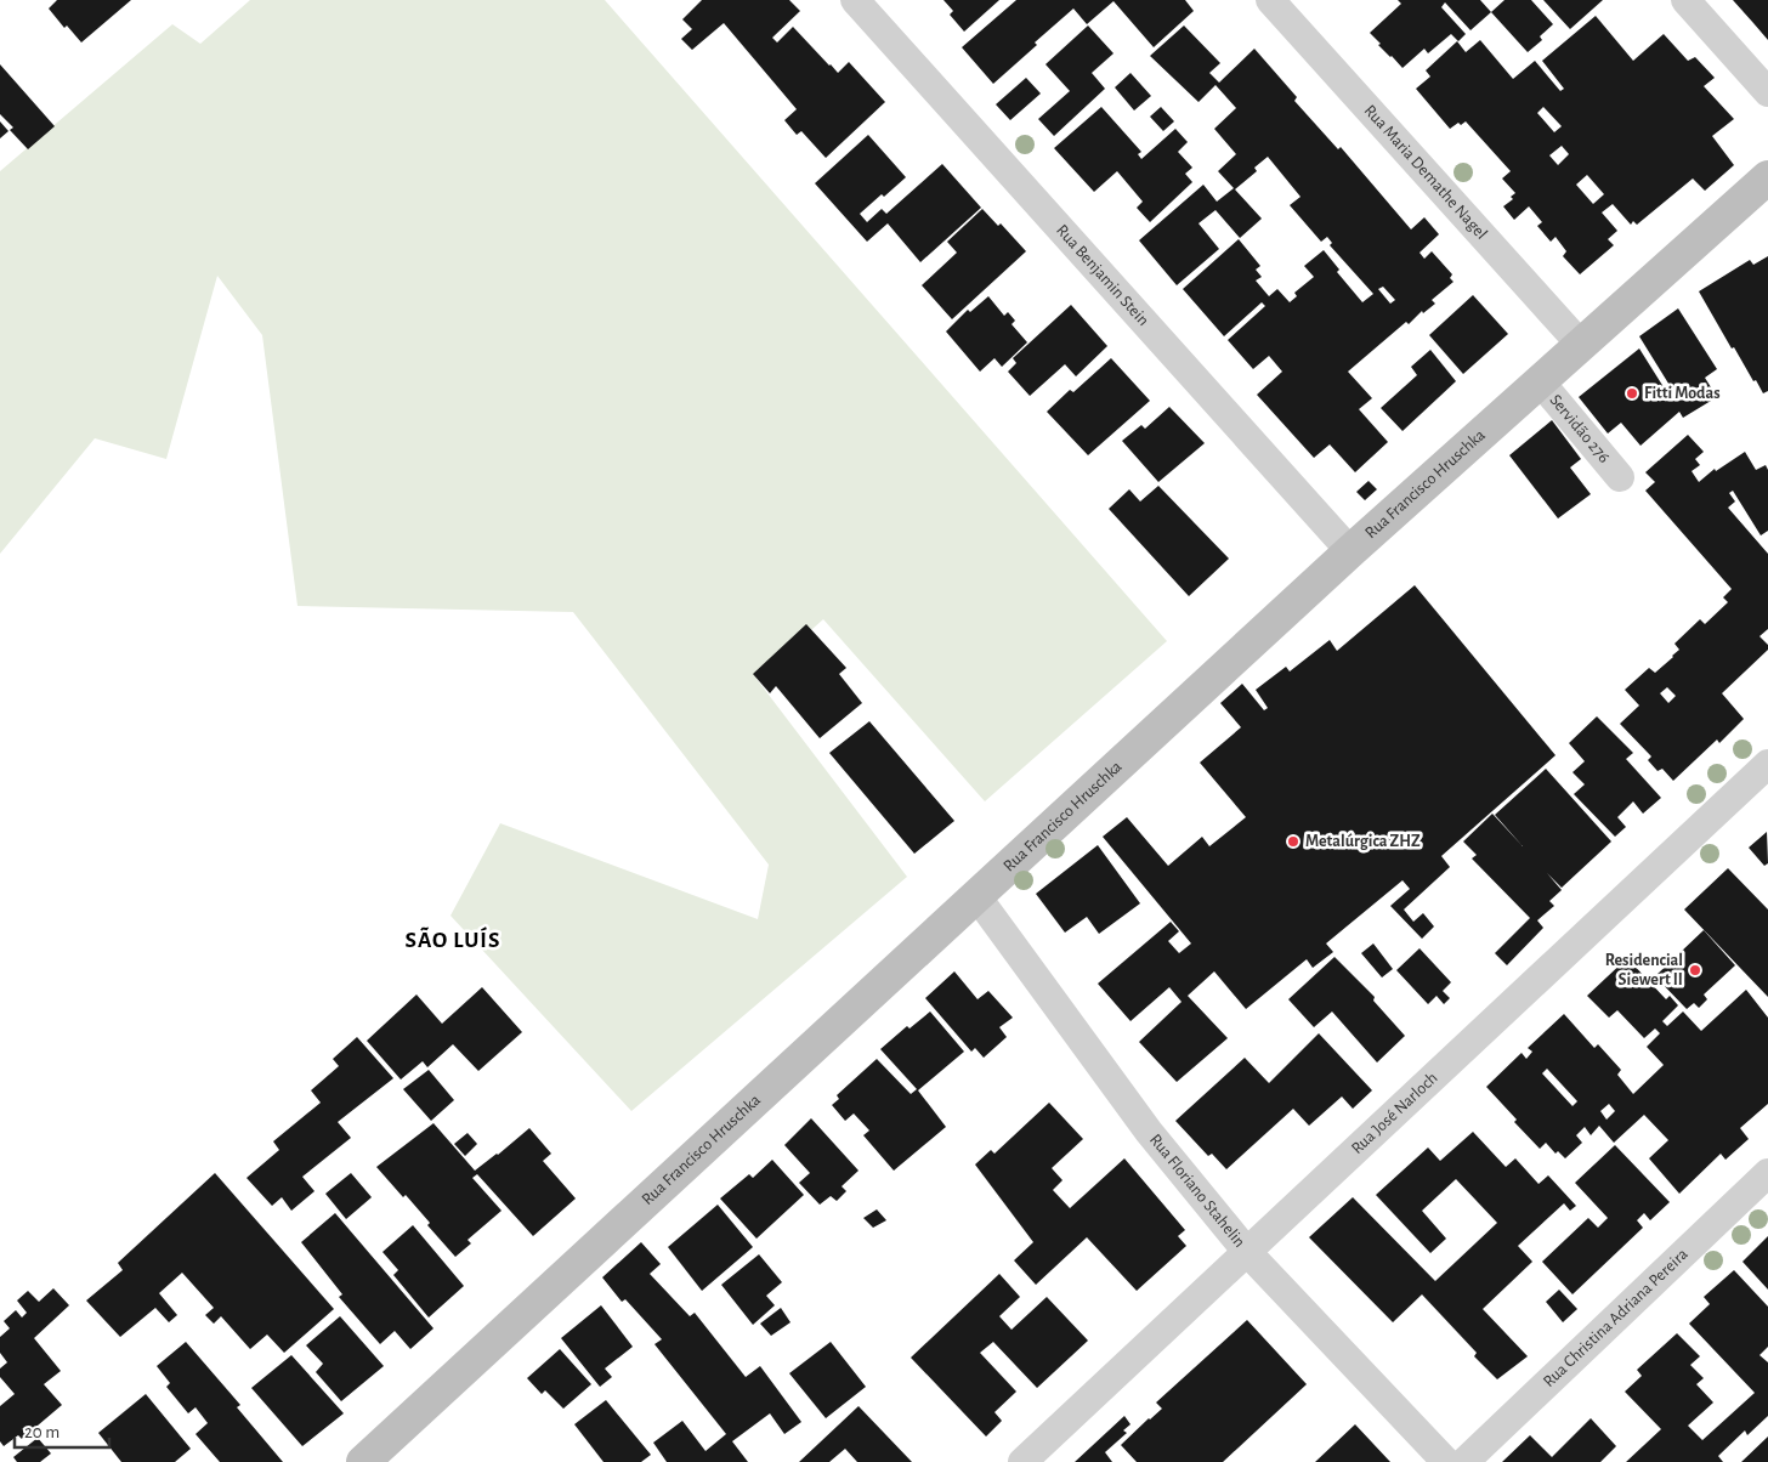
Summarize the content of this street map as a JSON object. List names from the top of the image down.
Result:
{
  "streets": {
    "main road": ["Rua Francisco Hruschka"],
    "street": [
      "Rua Maria Demathe Nagel",
      "Rua Benjamin Stein",
      "Servidão 276",
      "Rua José Narloch",
      "Rua Floriano Stahelin",
      "Rua Christina Adriana Pereira"
    ]
  },
  "crossings": [
    ["Rua Maria Demathe Nagel", "Rua Francisco Hruschka"],
    ["Rua Benjamin Stein", "Rua Francisco Hruschka"],
    ["Servidão 276", "Rua Francisco Hruschka"],
    ["Rua Francisco Hruschka", "Rua Floriano Stahelin"],
    ["Rua José Narloch", "Rua Floriano Stahelin"]
  ],
  "districts": ["SÃO LUÍS"],
  "places": ["Fitti Modas", "Metalúrgica ZHZ", "Residencial Siewert II"],
  "scale_bar": "20 m"
}
